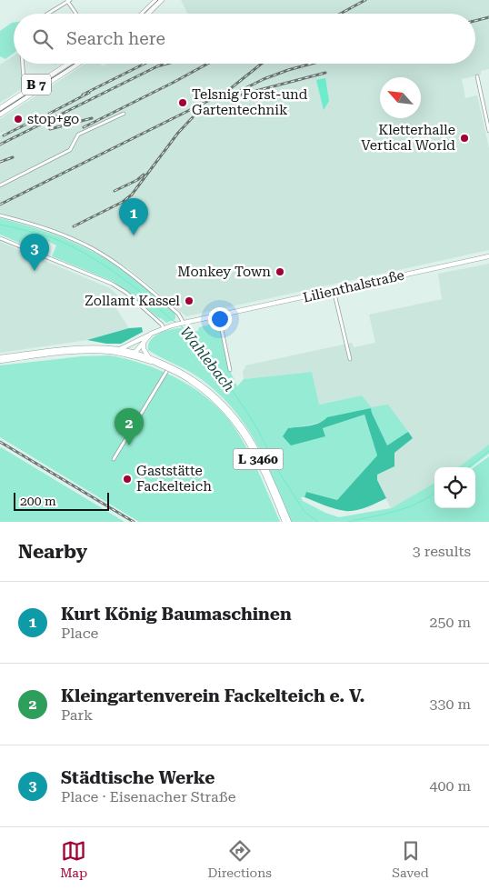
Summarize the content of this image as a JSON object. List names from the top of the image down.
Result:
{
  "streets": {
    "main road": ["B 7", "Lilienthalstraße", "L 3460"]
  },
  "crossings": [
    ["Lilienthalstraße", "L 3460"]
  ],
  "water": ["Wahlebach"],
  "places": [
    "Telsnig Forst-und Gartentechnik",
    "stop+go",
    "Kletterhalle Vertical World",
    "Monkey Town",
    "Zollamt Kassel",
    "Gaststätte Fackelteich"
  ],
  "scale_bar": "200 m",
  "north": "top left",
  "page": {
    "search": "Search here",
    "pins": ["1", "3", "2"],
    "scale": "200 m",
    "heading": ["Nearby", "3 results"],
    "list": [
      {
        "mark": "1",
        "name": "Kurt König Baumaschinen",
        "note": "Place",
        "value": "250 m"
      },
      {
        "mark": "2",
        "name": "Kleingartenverein Fackelteich e. V.",
        "note": "Park",
        "value": "330 m"
      },
      {
        "mark": "3",
        "name": "Städtische Werke",
        "note": "Place · Eisenacher Straße",
        "value": "400 m"
      }
    ],
    "nav": ["Map", "Directions", "Saved"]
  }
}
